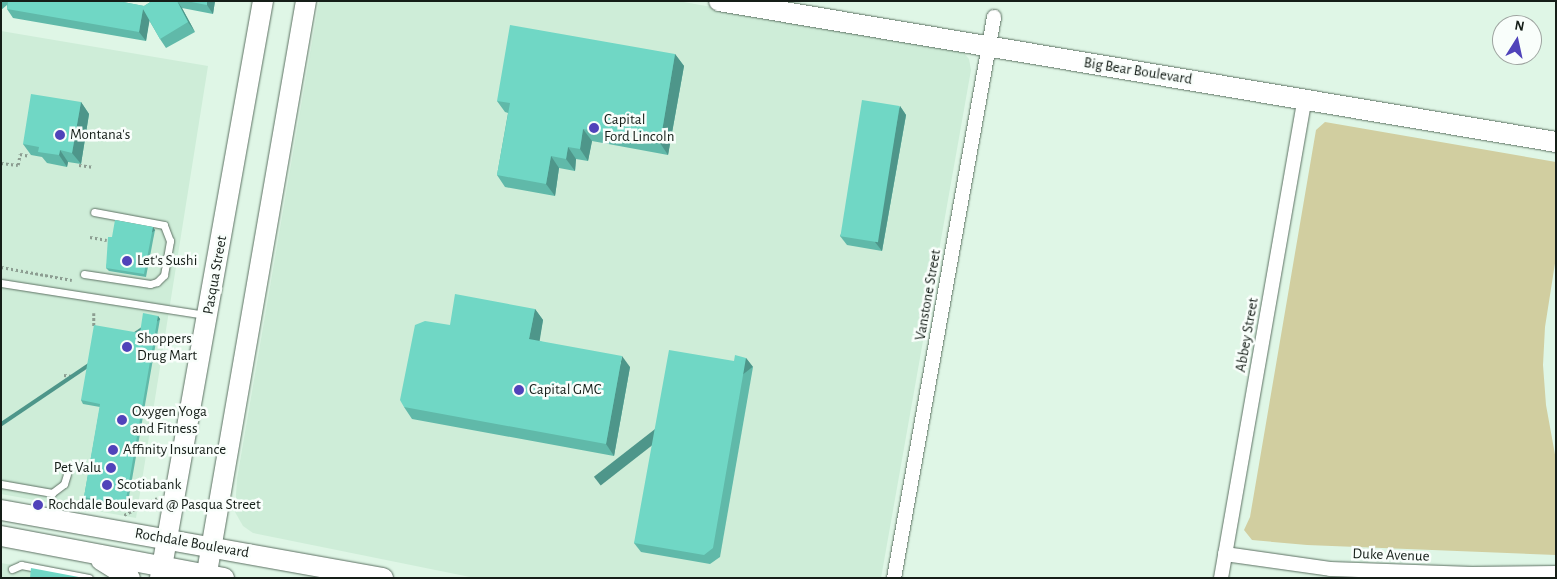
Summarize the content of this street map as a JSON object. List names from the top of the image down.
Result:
{
  "streets": {
    "main road": ["Big Bear Boulevard", "Pasqua Street", "Rochdale Boulevard"],
    "street": ["Vanstone Street", "Abbey Street", "Duke Avenue"]
  },
  "crossings": [
    ["Big Bear Boulevard", "Vanstone Street"],
    ["Big Bear Boulevard", "Abbey Street"],
    ["Pasqua Street", "Rochdale Boulevard"],
    ["Abbey Street", "Duke Avenue"]
  ],
  "places": [
    "Capital Ford Lincoln",
    "Montana's",
    "Let's Sushi",
    "Shoppers Drug Mart",
    "Capital GMC",
    "Oxygen Yoga and Fitness",
    "Affinity Insurance",
    "Pet Valu",
    "Scotiabank",
    "Rochdale Boulevard @ Pasqua Street"
  ],
  "north": "top"
}
